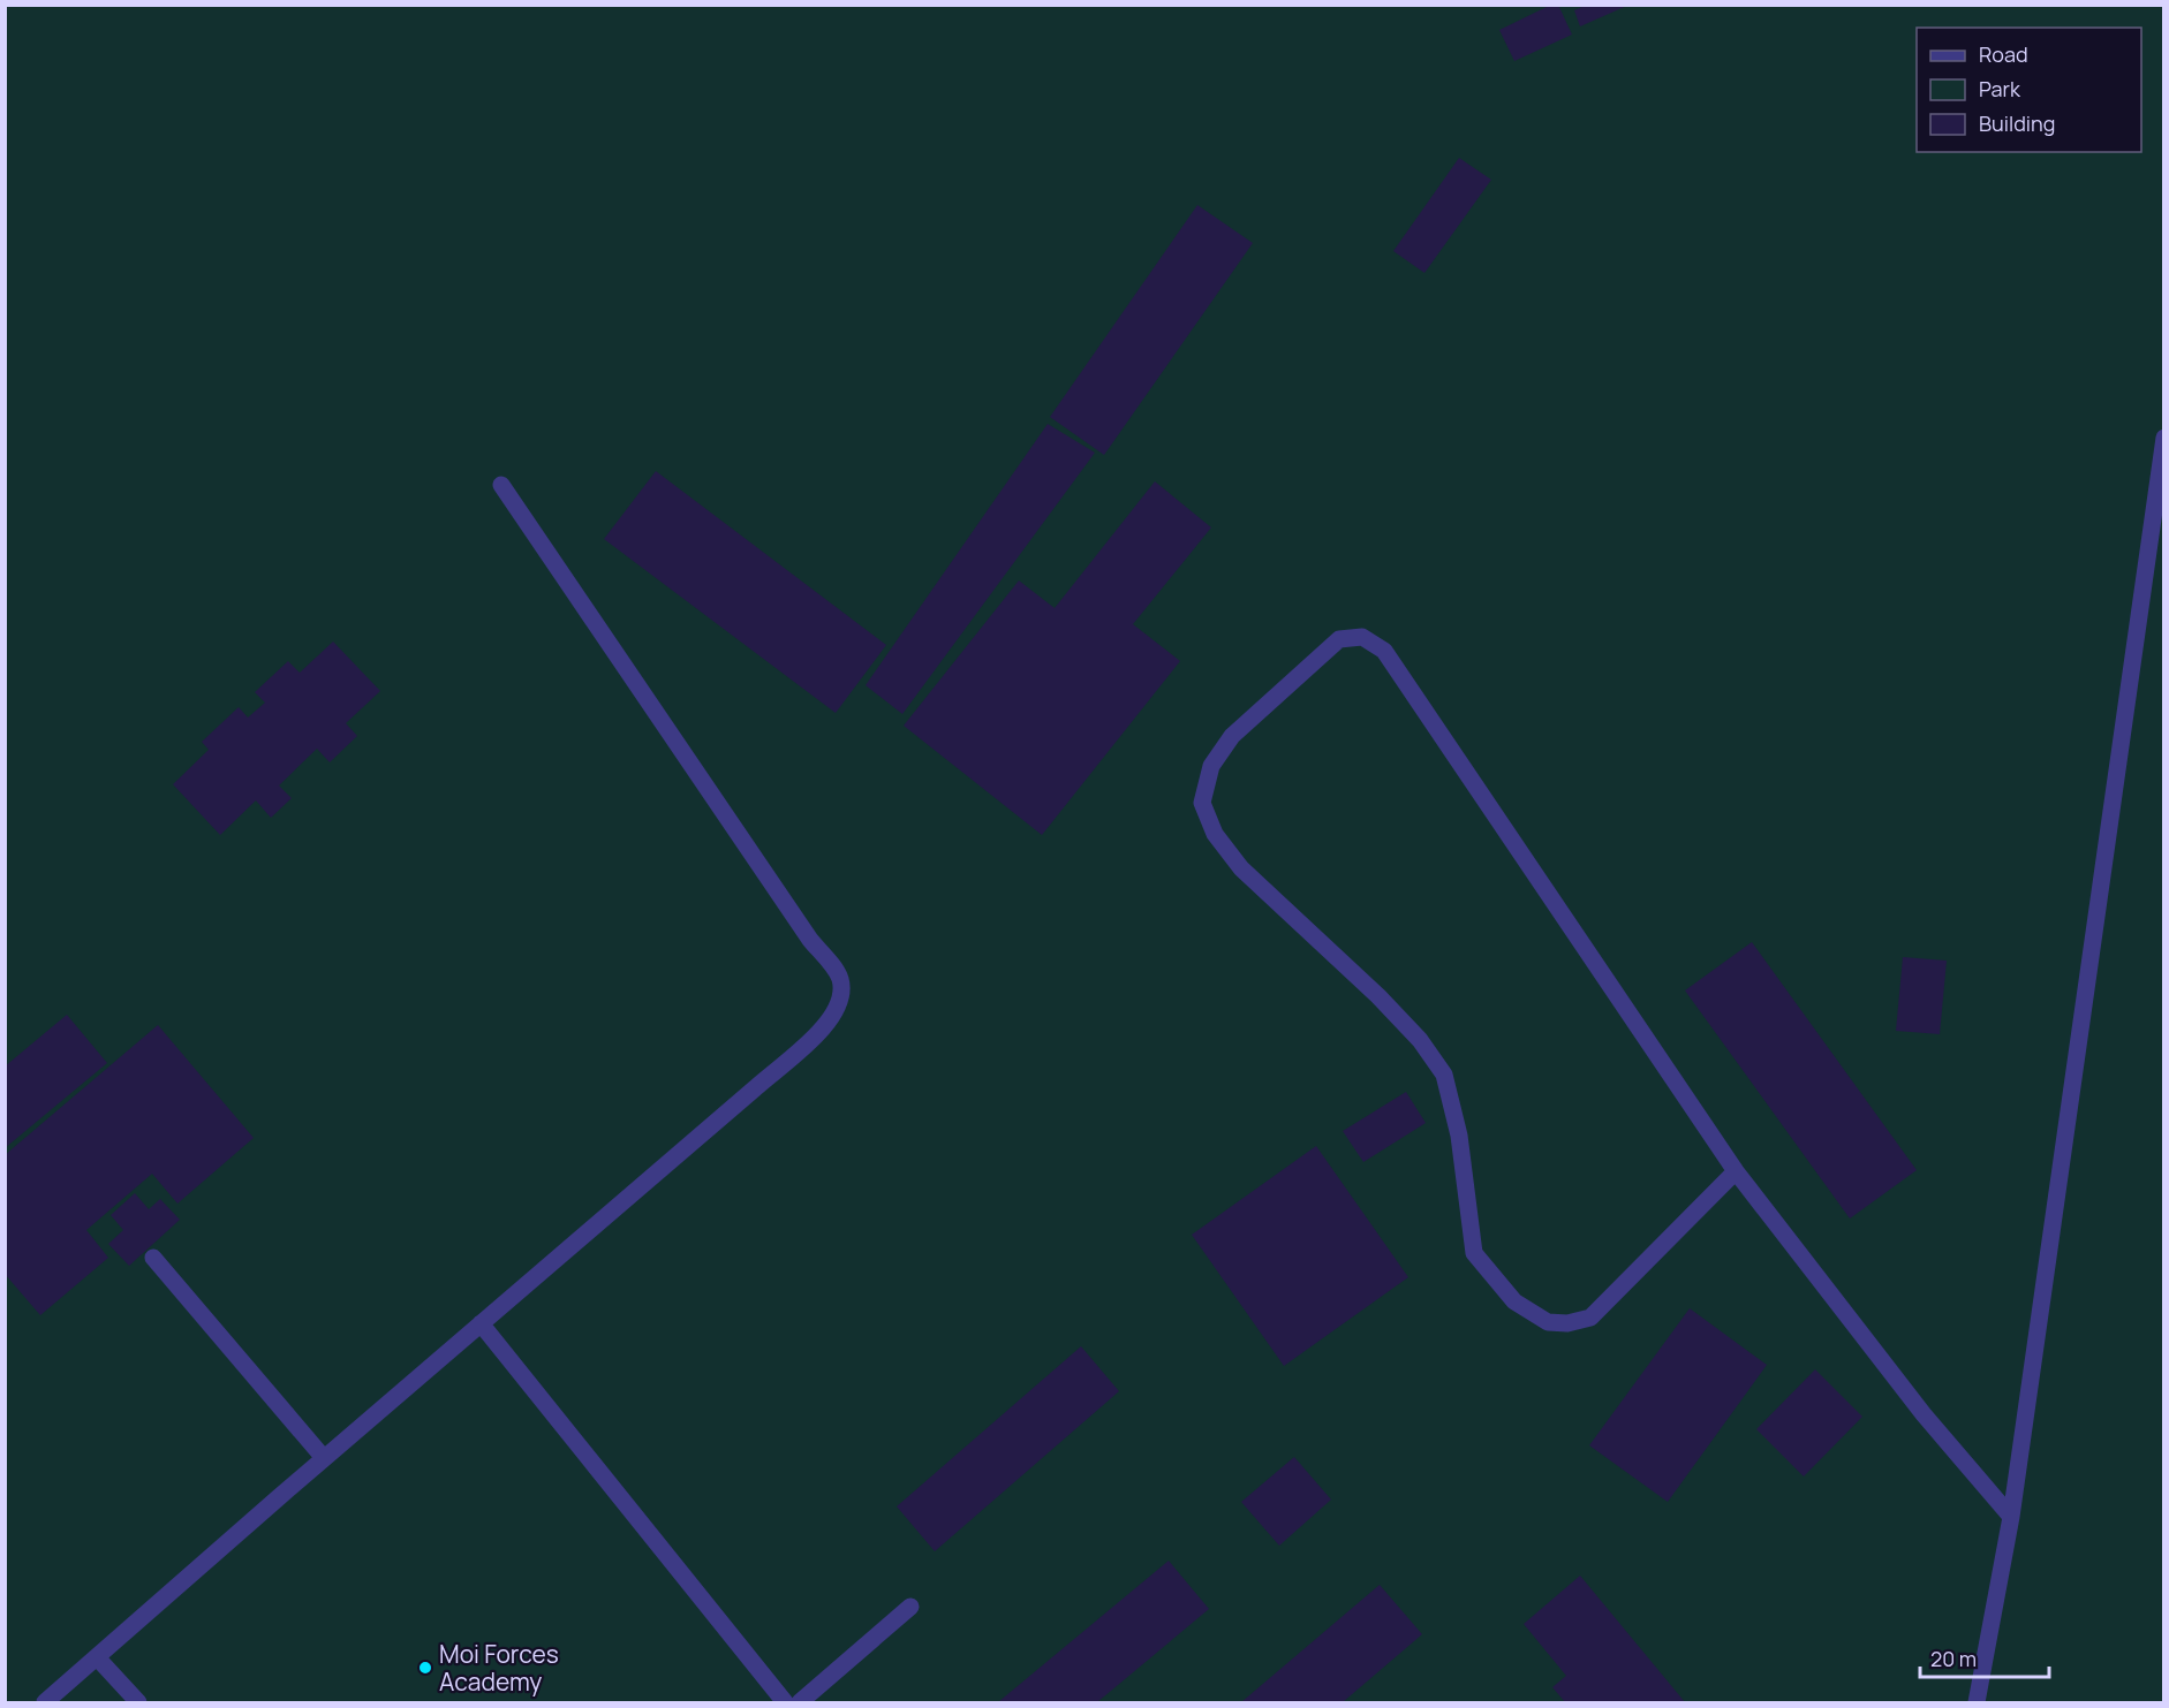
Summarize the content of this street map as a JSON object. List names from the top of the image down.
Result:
{
  "places": ["Moi Forces Academy"],
  "legend": ["Road", "Park", "Building"],
  "scale_bar": "20 m"
}
